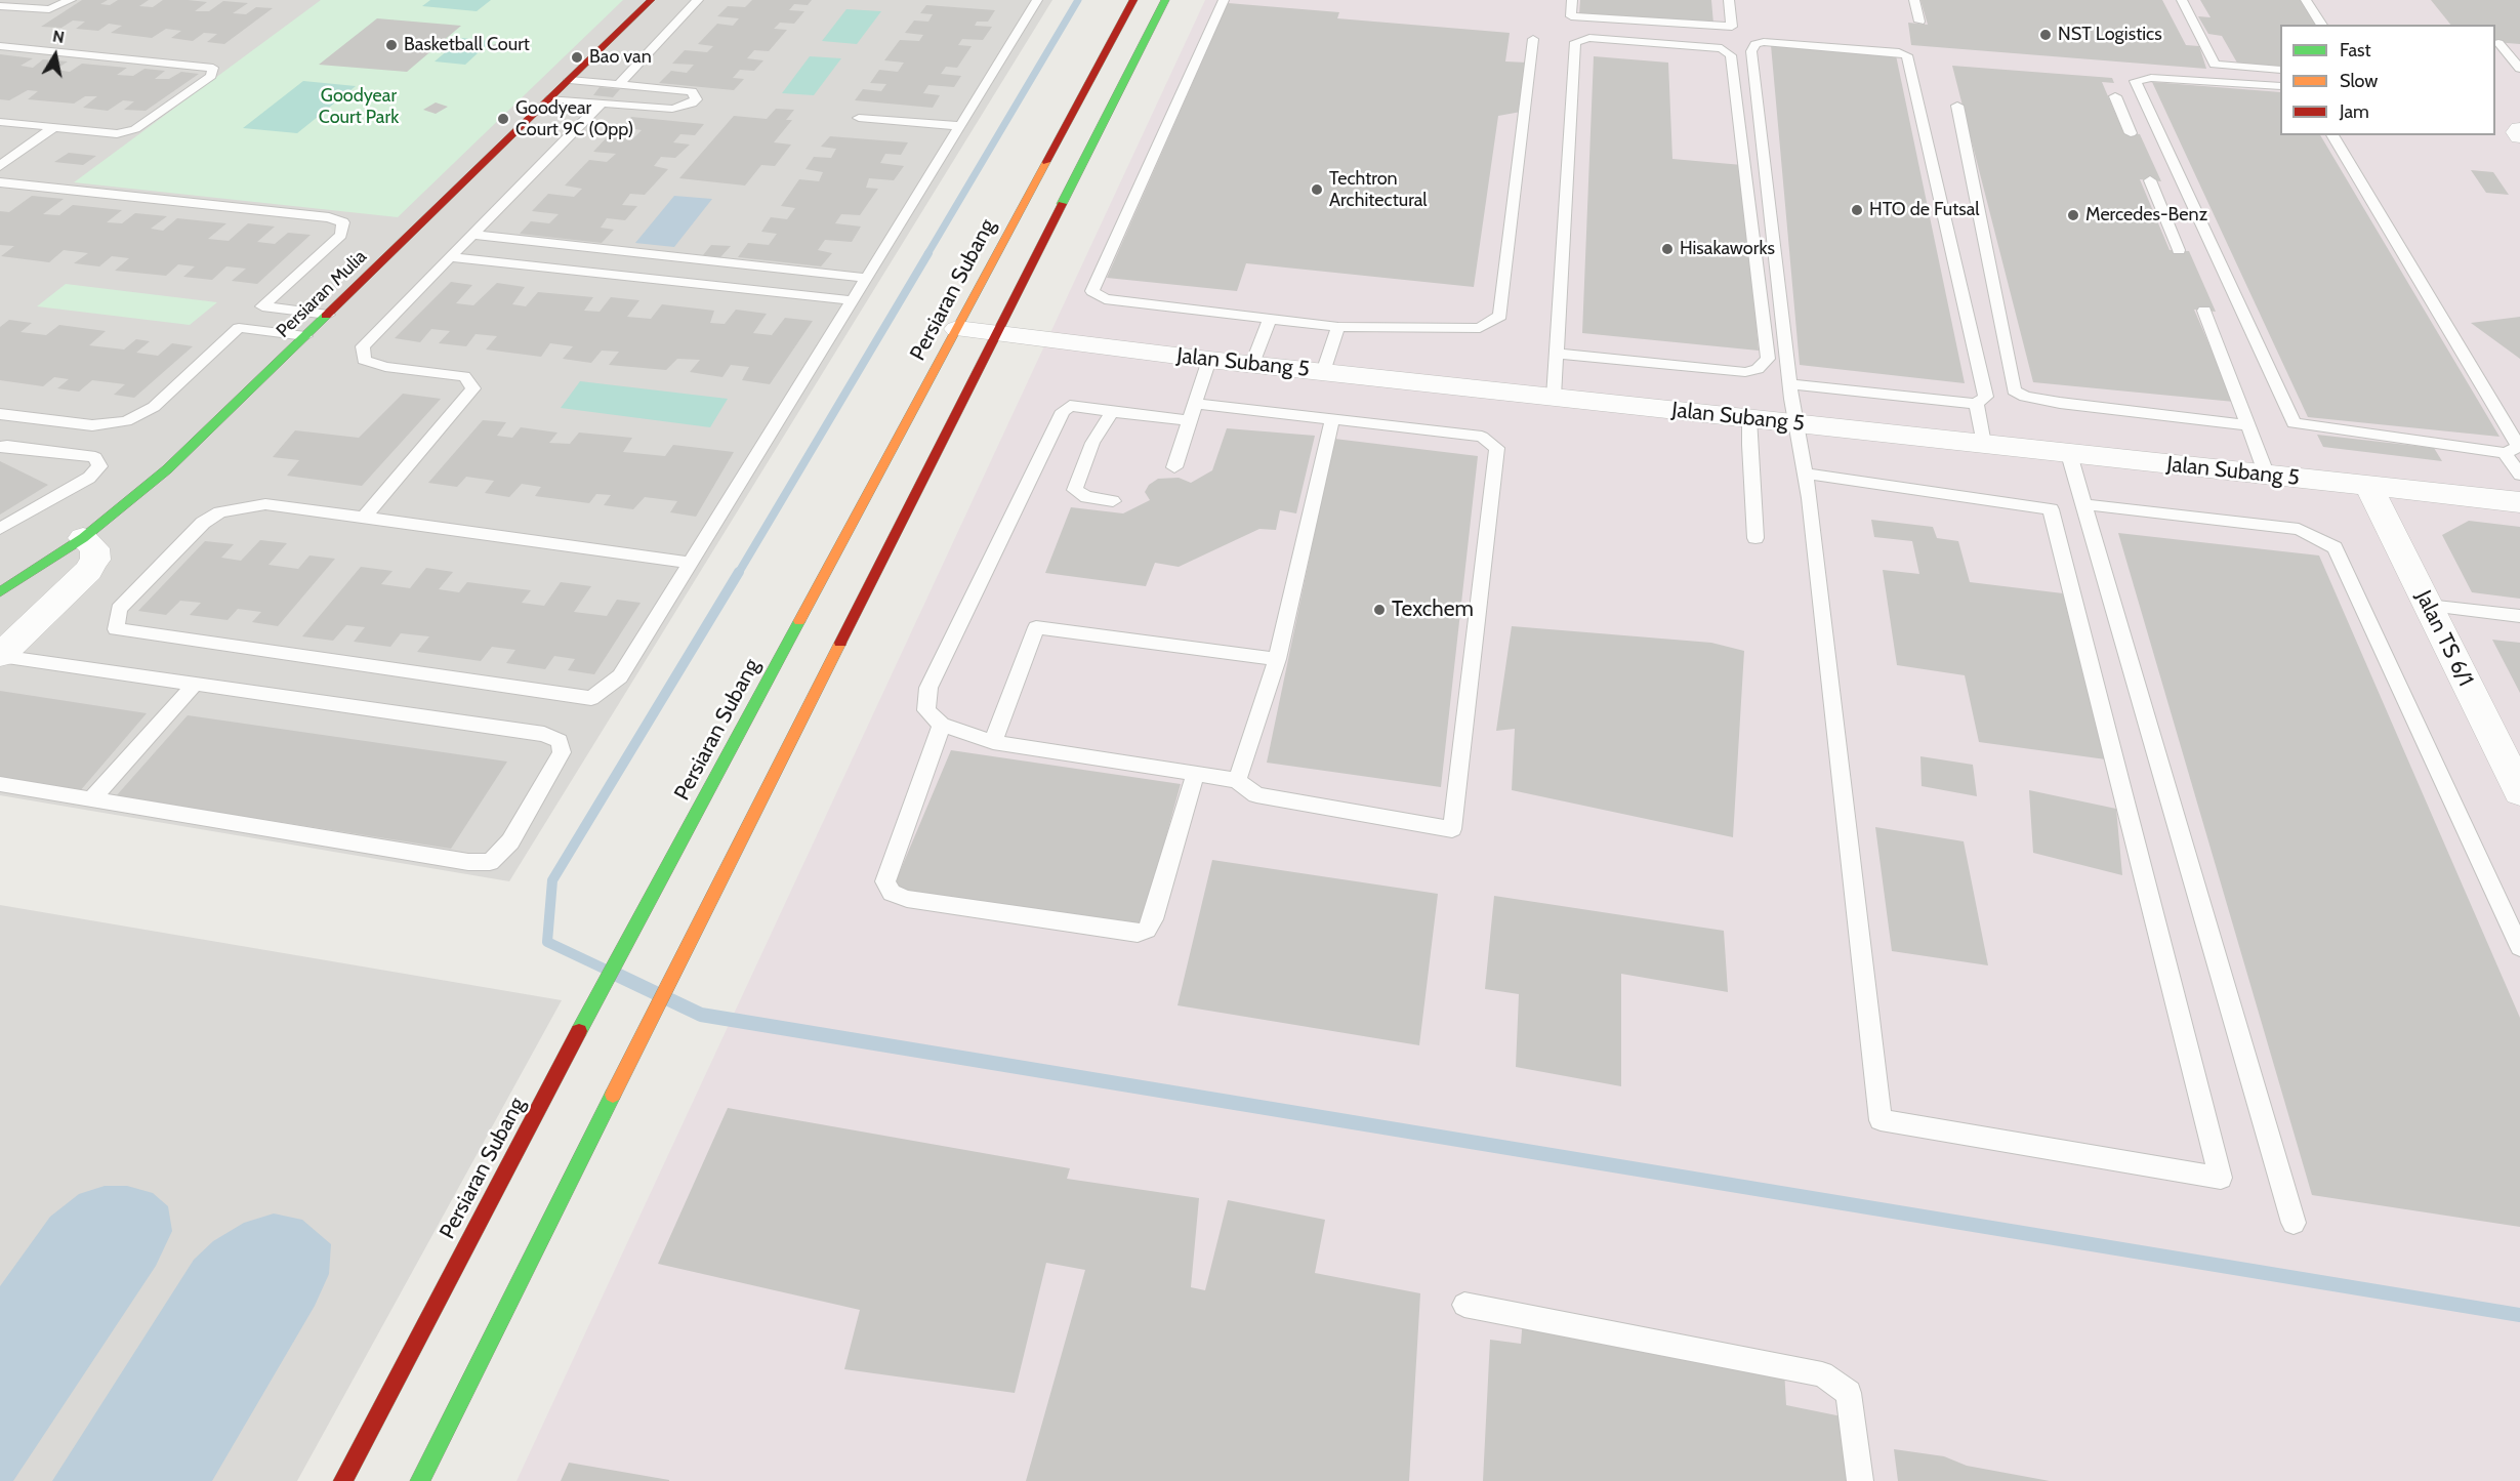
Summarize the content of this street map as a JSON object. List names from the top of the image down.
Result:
{
  "streets": {
    "street": [
      "Persiaran Subang",
      "Persiaran Mulia",
      "Jalan Subang 5",
      "Jalan TS 6/1"
    ]
  },
  "crossings": [
    ["Persiaran Subang", "Jalan Subang 5"],
    ["Jalan Subang 5", "Jalan TS 6/1"]
  ],
  "parks": ["Goodyear Court Park"],
  "places": [
    "NST Logistics",
    "Basketball Court",
    "Bao van",
    "Goodyear Court 9C (Opp)",
    "Techtron Architectural",
    "HTO de Futsal",
    "Mercedes-Benz",
    "Hisakaworks",
    "Texchem"
  ],
  "legend": ["Fast", "Slow", "Jam"],
  "north": "top"
}
